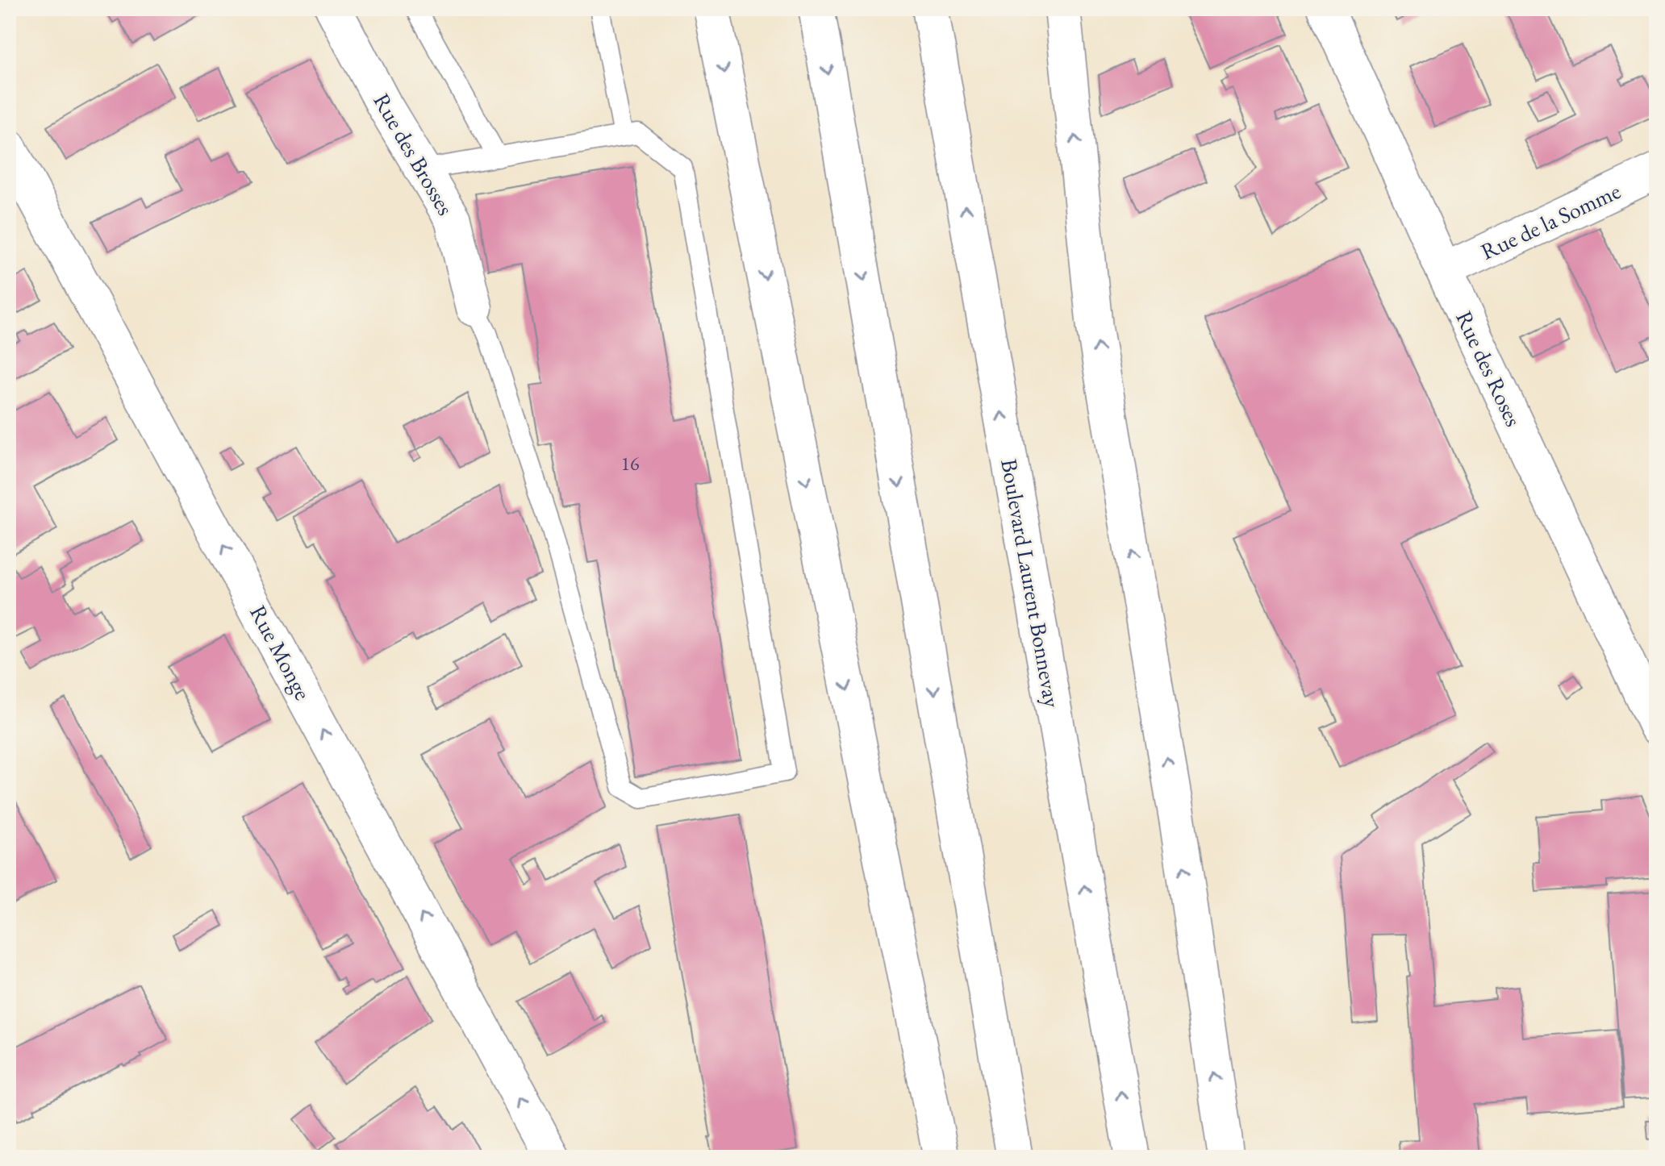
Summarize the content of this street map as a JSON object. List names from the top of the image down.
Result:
{
  "streets": {
    "main road": [
      "Rue des Brosses",
      "Rue de la Somme",
      "Rue des Roses",
      "Boulevard Laurent Bonnevay",
      "Rue Monge"
    ]
  },
  "crossings": [
    ["Rue de la Somme", "Rue des Roses"]
  ],
  "one_way": ["Rue Monge"],
  "house_numbers": ["16"]
}
